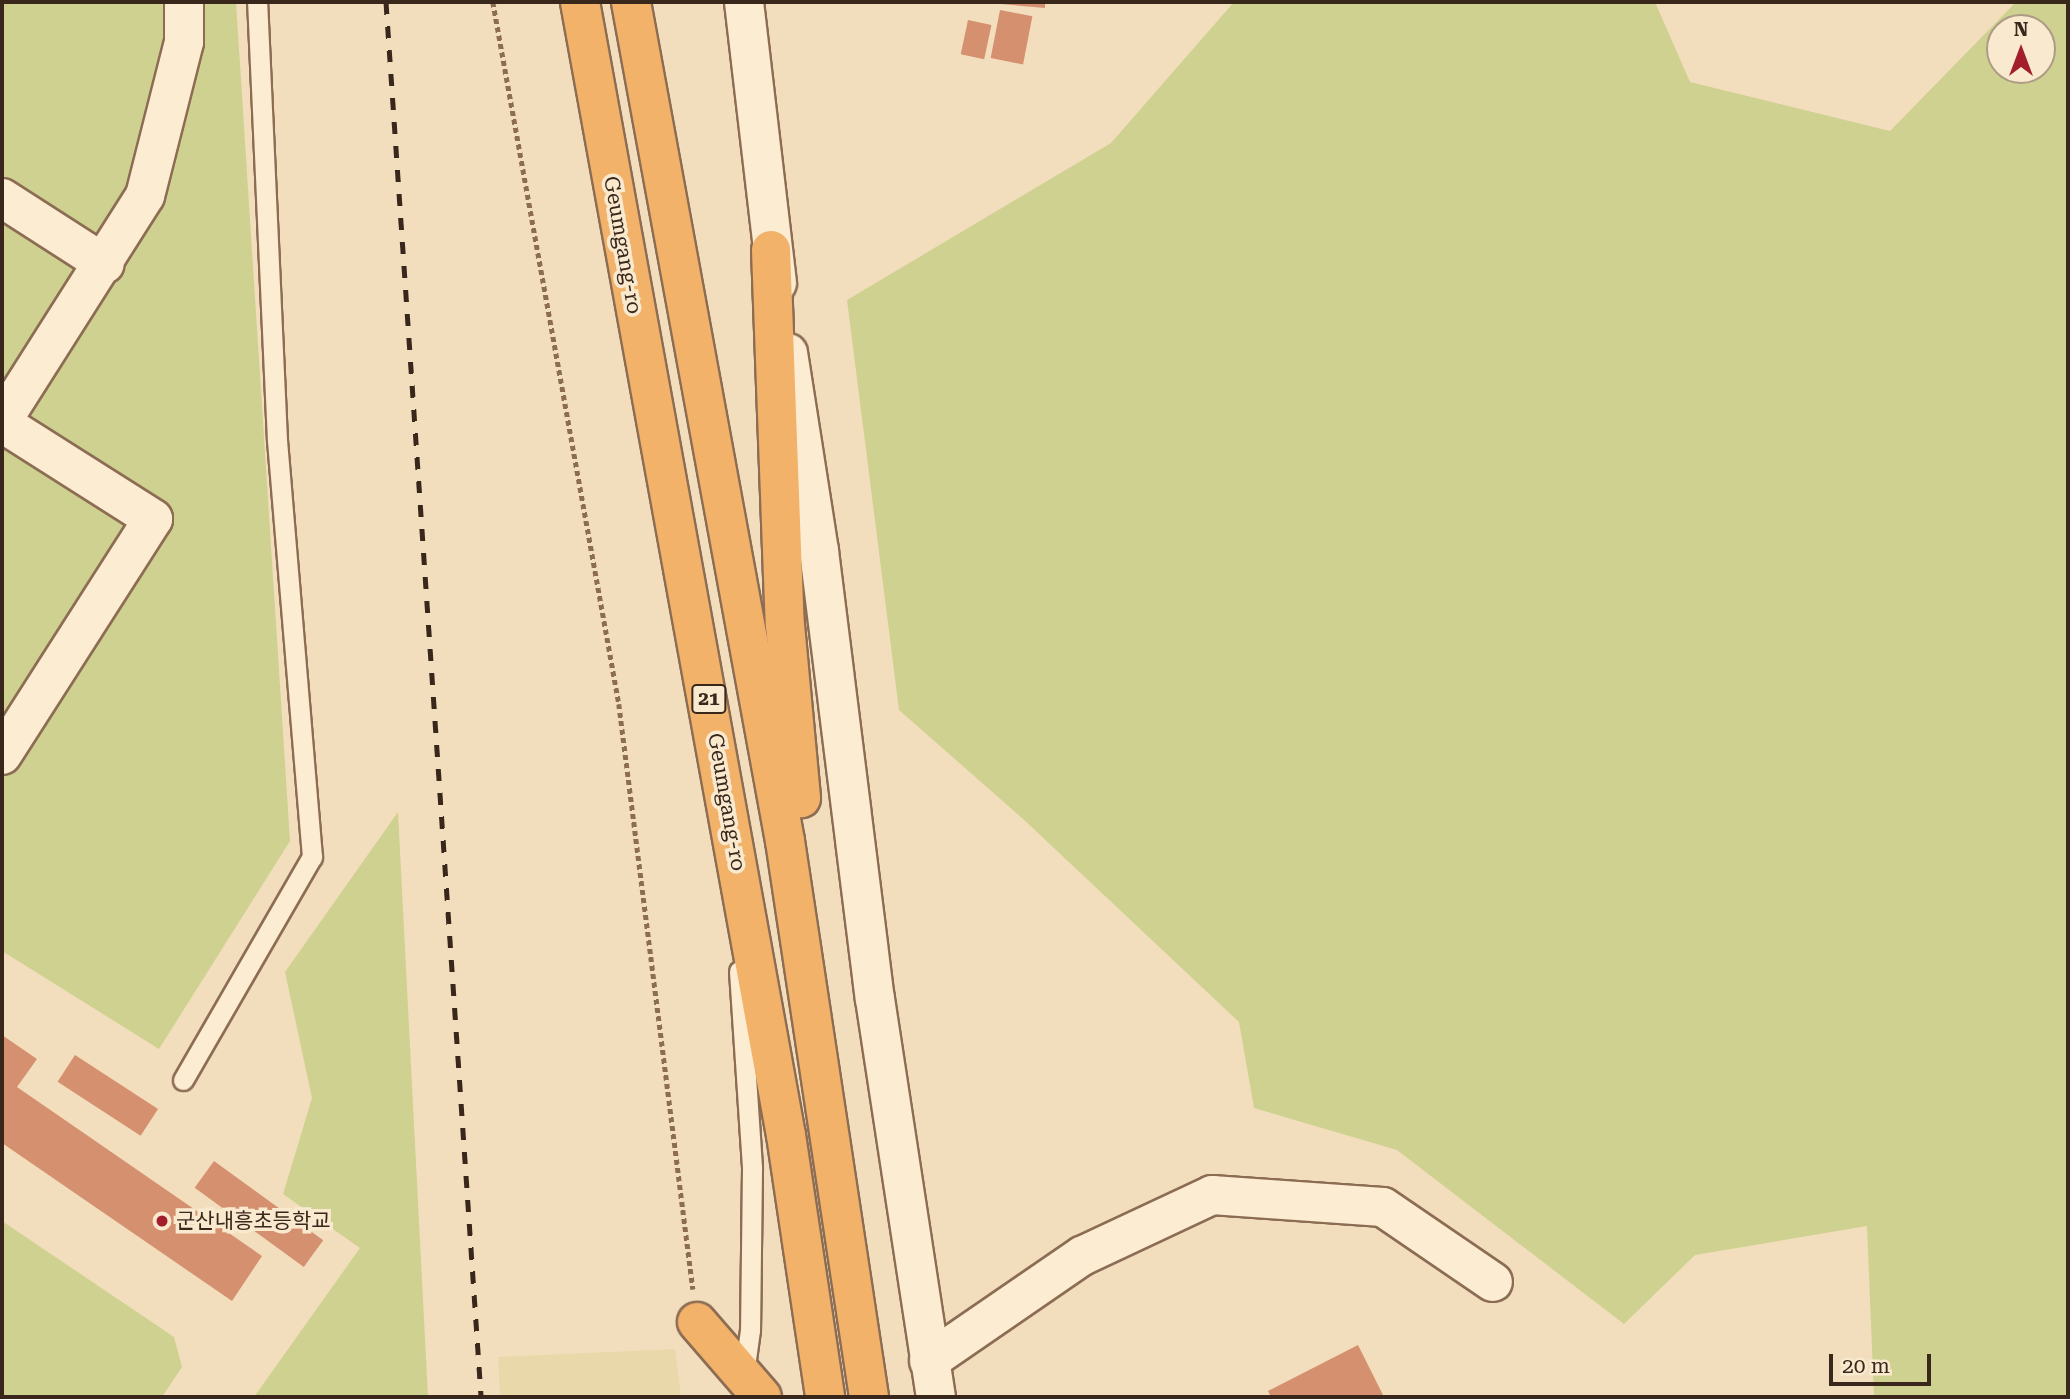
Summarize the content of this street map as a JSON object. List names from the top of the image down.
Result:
{
  "streets": {
    "highway": ["Geumgang-ro", "21"]
  },
  "places": ["군산내흥초등학교"],
  "scale_bar": "20 m",
  "north": "top"
}
